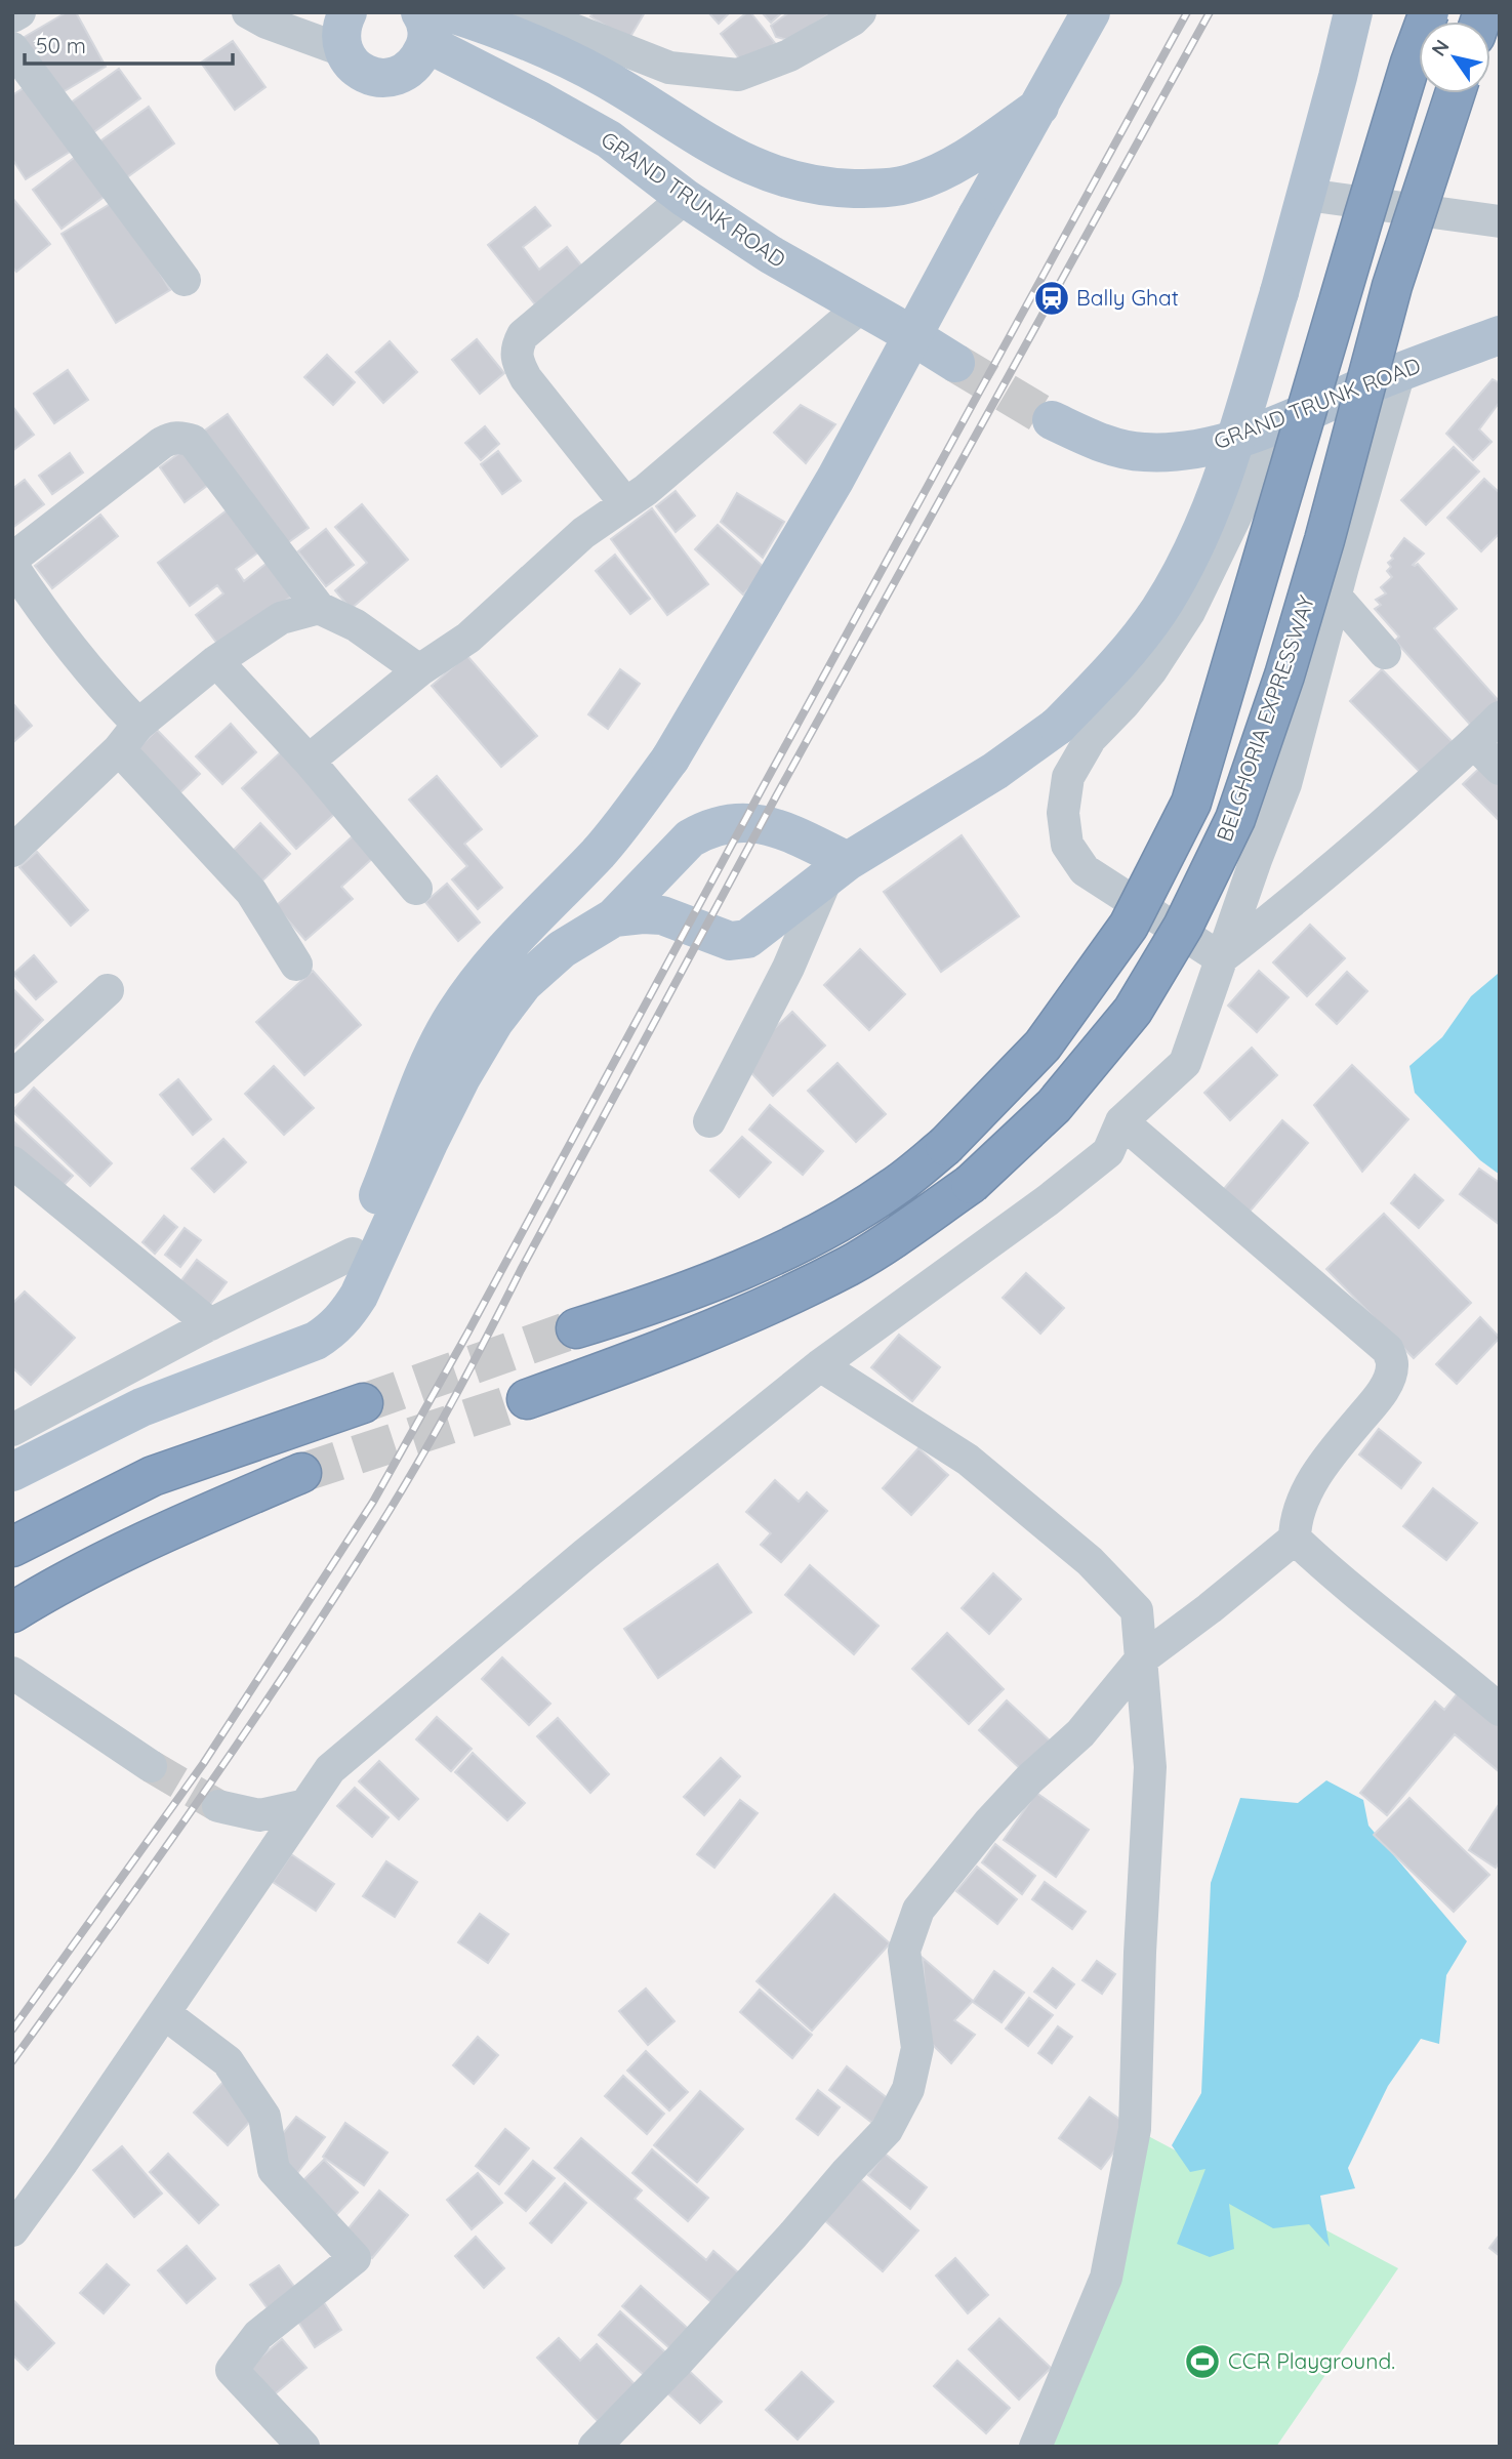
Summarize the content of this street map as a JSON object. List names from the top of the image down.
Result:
{
  "streets": {
    "highway": ["BELGHORIA EXPRESSWAY"],
    "main road": ["GRAND TRUNK ROAD"]
  },
  "places": {
    "station": ["Bally Ghat"],
    "sports": ["CCR Playground."]
  },
  "scale_bar": "50 m",
  "north": "top left"
}
